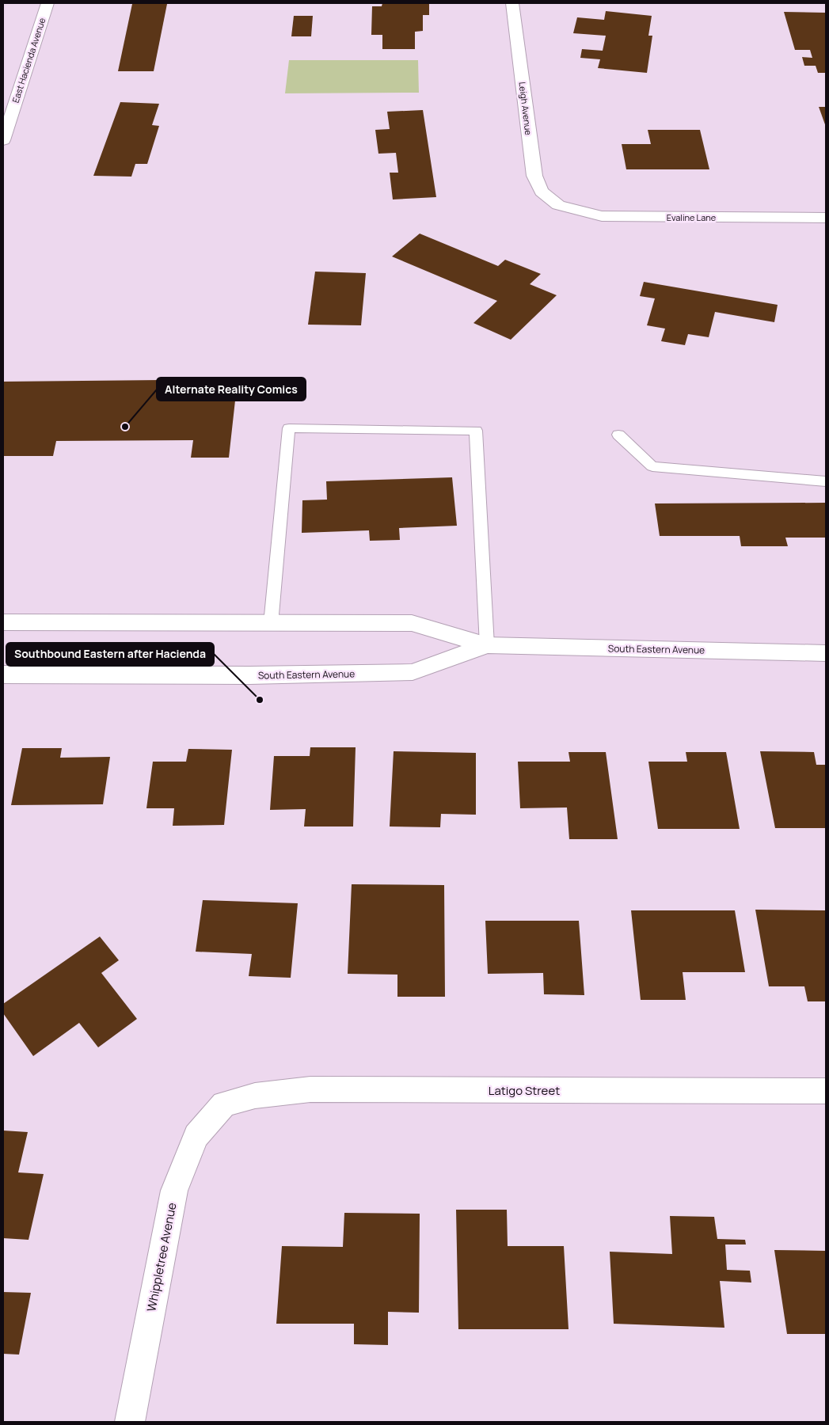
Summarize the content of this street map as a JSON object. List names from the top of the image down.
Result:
{
  "streets": {
    "main road": [
      "East Hacienda Avenue",
      "Leigh Avenue",
      "Evaline Lane",
      "South Eastern Avenue",
      "Latigo Street",
      "Whippletree Avenue"
    ]
  },
  "crossings": [
    ["Leigh Avenue", "Evaline Lane"],
    ["Latigo Street", "Whippletree Avenue"]
  ],
  "places": ["Alternate Reality Comics", "Southbound Eastern after Hacienda"]
}
